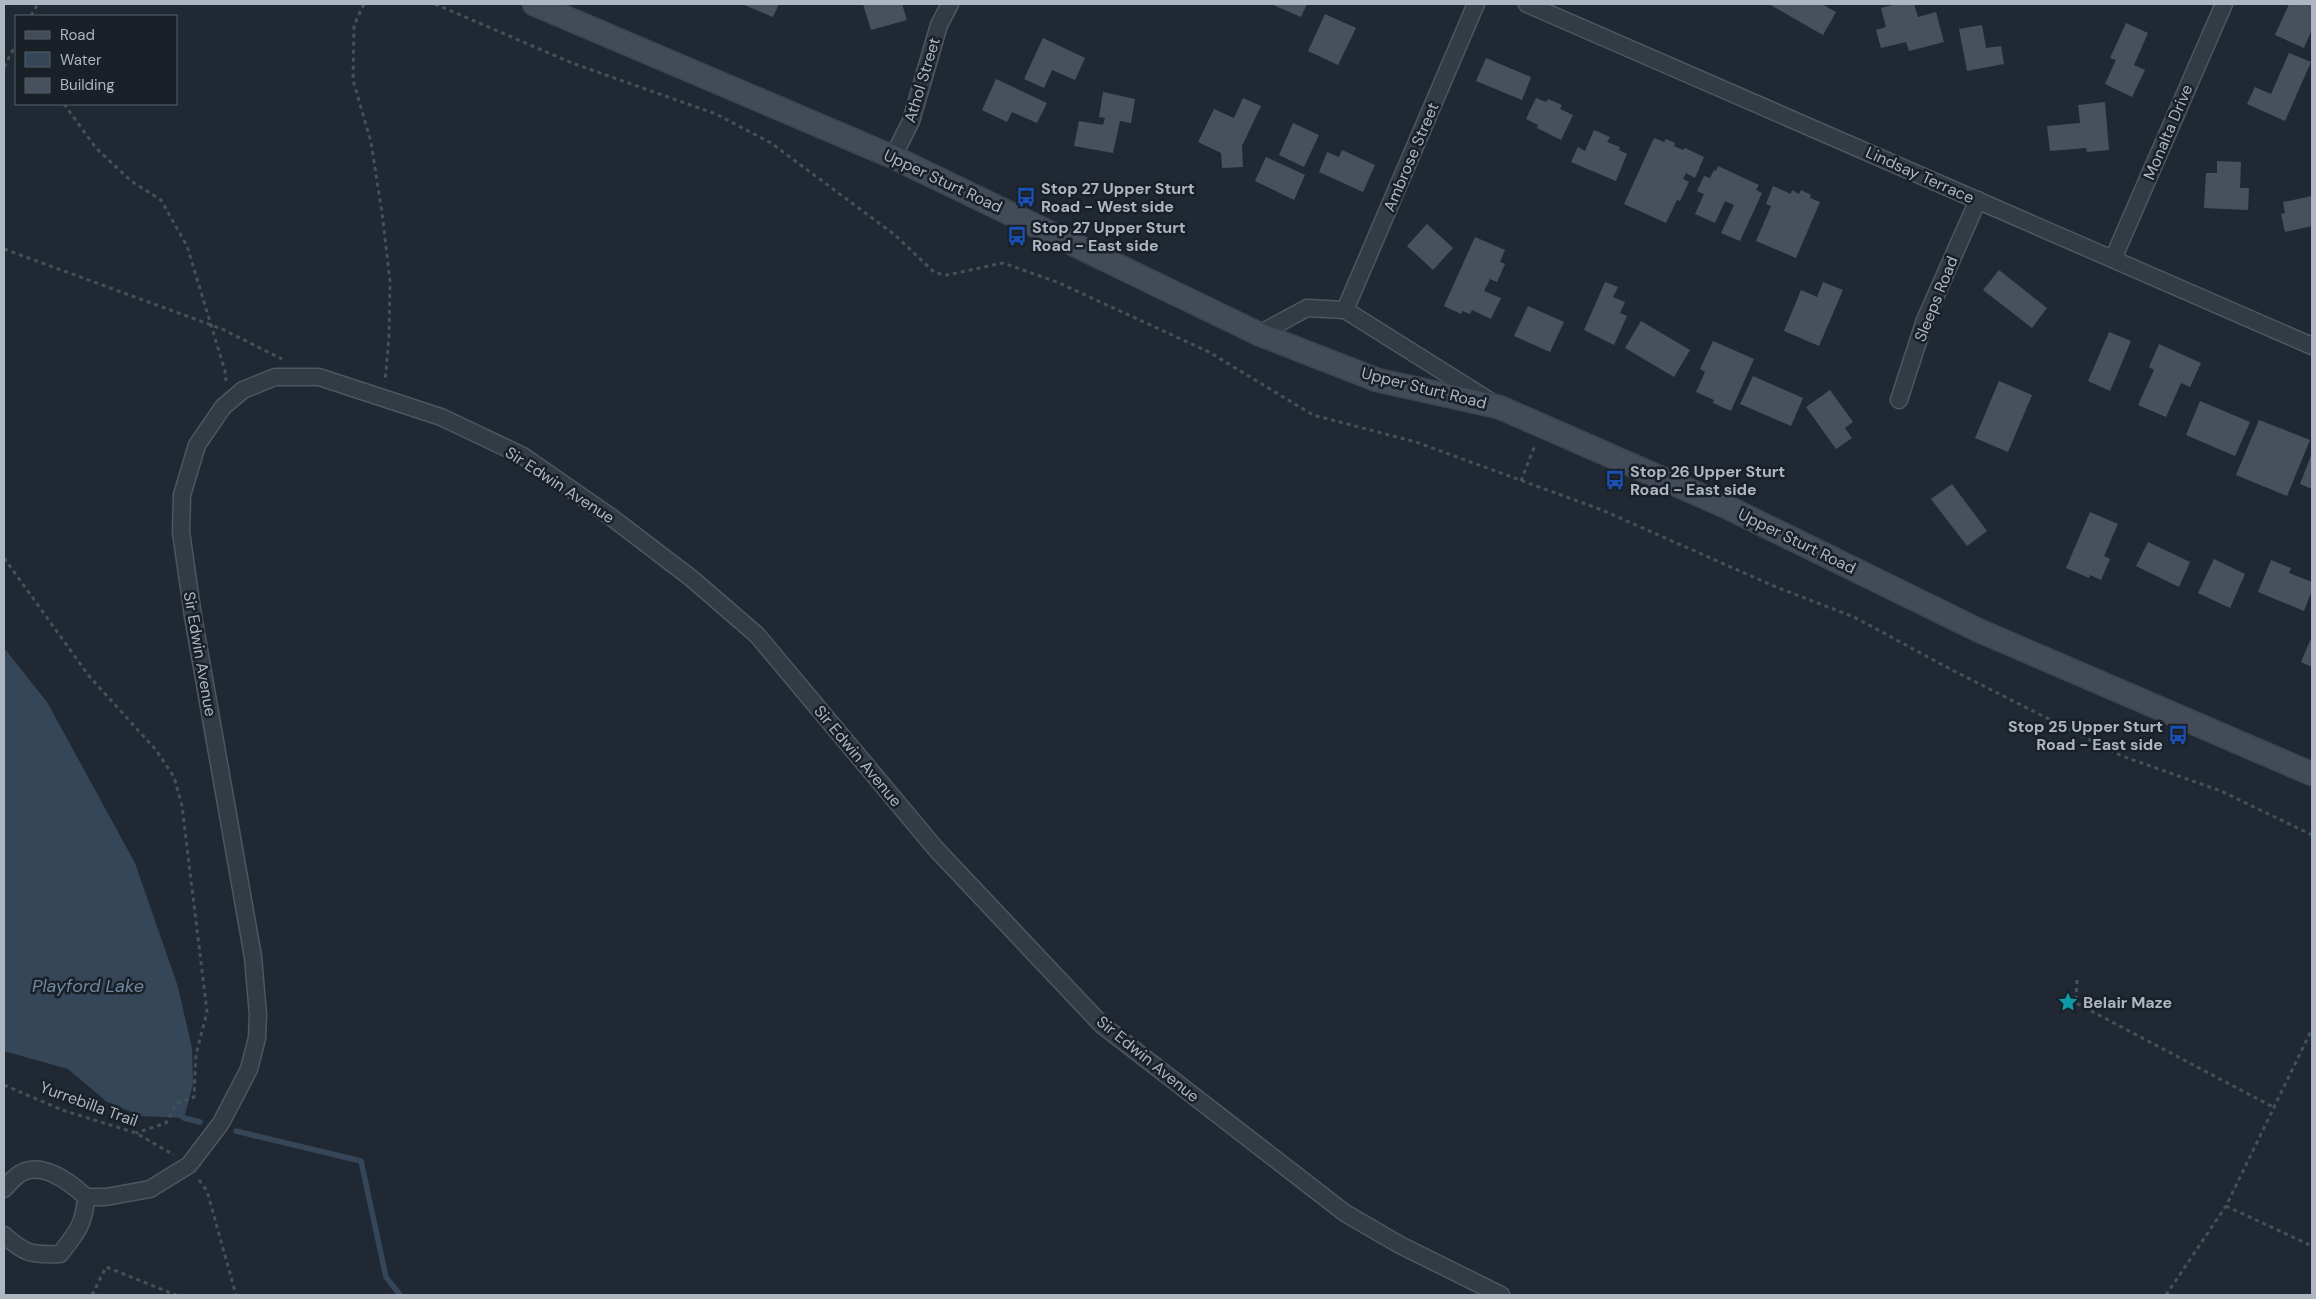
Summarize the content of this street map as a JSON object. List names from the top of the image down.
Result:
{
  "streets": {
    "main road": ["Upper Sturt Road"],
    "street": [
      "Athol Street",
      "Monalta Drive",
      "Ambrose Street",
      "Lindsay Terrace",
      "Sleeps Road",
      "Sir Edwin Avenue"
    ],
    "path": ["Yurrebilla Trail"]
  },
  "crossings": [
    ["Athol Street", "Upper Sturt Road"],
    ["Monalta Drive", "Lindsay Terrace"],
    ["Lindsay Terrace", "Sleeps Road"],
    ["Sir Edwin Avenue", "Yurrebilla Trail"]
  ],
  "water": ["Playford Lake"],
  "places": {
    "bus stop": [
      "Stop 27 Upper Sturt Road - West side",
      "Stop 27 Upper Sturt Road - East side",
      "Stop 26 Upper Sturt Road - East side",
      "Stop 25 Upper Sturt Road - East side"
    ],
    "place": ["Belair Maze"]
  },
  "legend": ["Road", "Water", "Building"]
}
